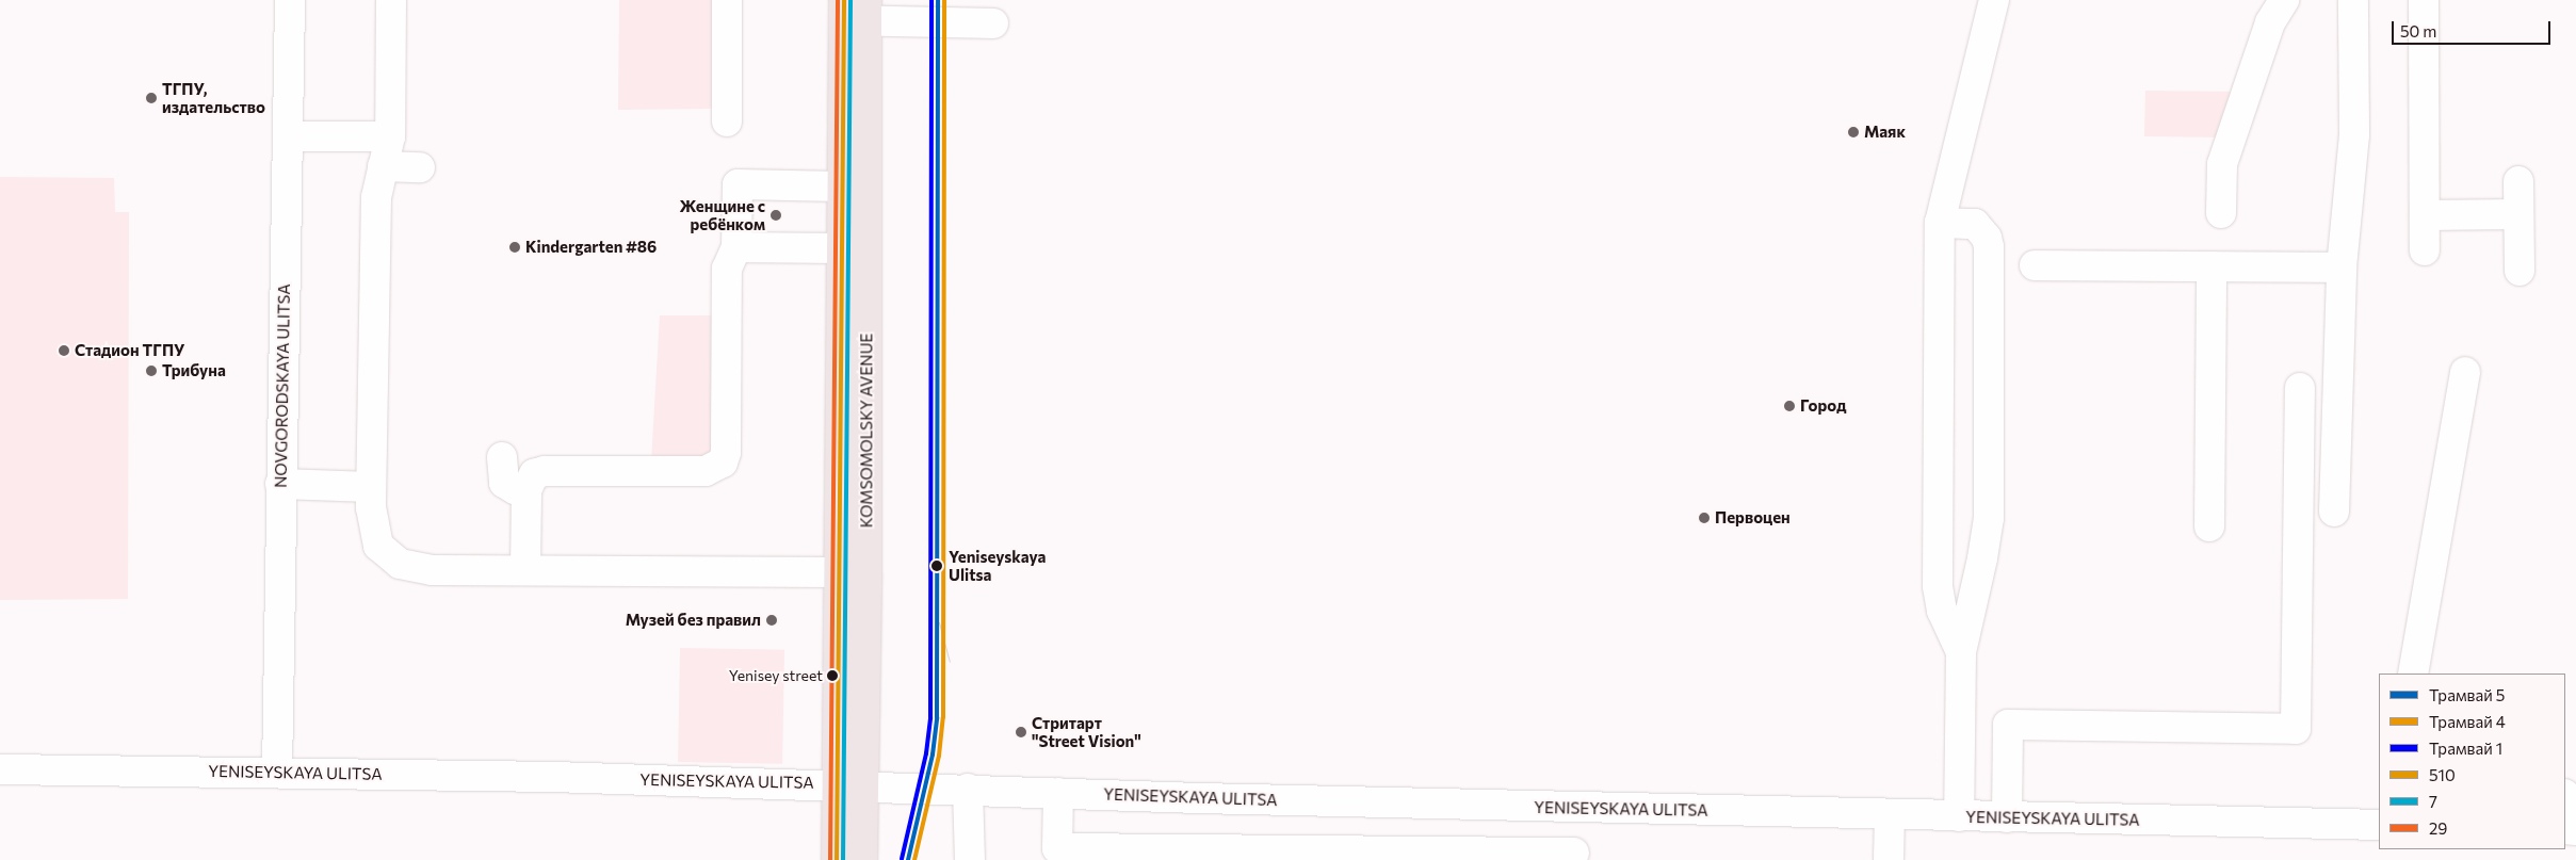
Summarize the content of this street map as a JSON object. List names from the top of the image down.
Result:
{
  "streets": {
    "main road": ["KOMSOMOLSKY AVENUE"],
    "street": ["NOVGORODSKAYA ULITSA", "YENISEYSKAYA ULITSA"]
  },
  "crossings": [
    ["NOVGORODSKAYA ULITSA", "YENISEYSKAYA ULITSA"],
    ["KOMSOMOLSKY AVENUE", "YENISEYSKAYA ULITSA"]
  ],
  "places": [
    "ТГПУ, издательство",
    "Маяк",
    "Женщине с ребёнком",
    "Kindergarten #86",
    "Стадион ТГПУ",
    "Трибуна",
    "Город",
    "Первоцен",
    "Yeniseyskaya Ulitsa",
    "Музей без правил",
    "Yenisey street",
    "Стритарт \"Street Vision\""
  ],
  "lines": [
    "tram line 5",
    "tram line 4",
    "tram line 1",
    "transit line 510",
    "transit line 7",
    "transit line 29"
  ],
  "legend": [
    "Трамвай 5",
    "Трамвай 4",
    "Трамвай 1",
    "510",
    "7",
    "29"
  ],
  "scale_bar": "50 m"
}
